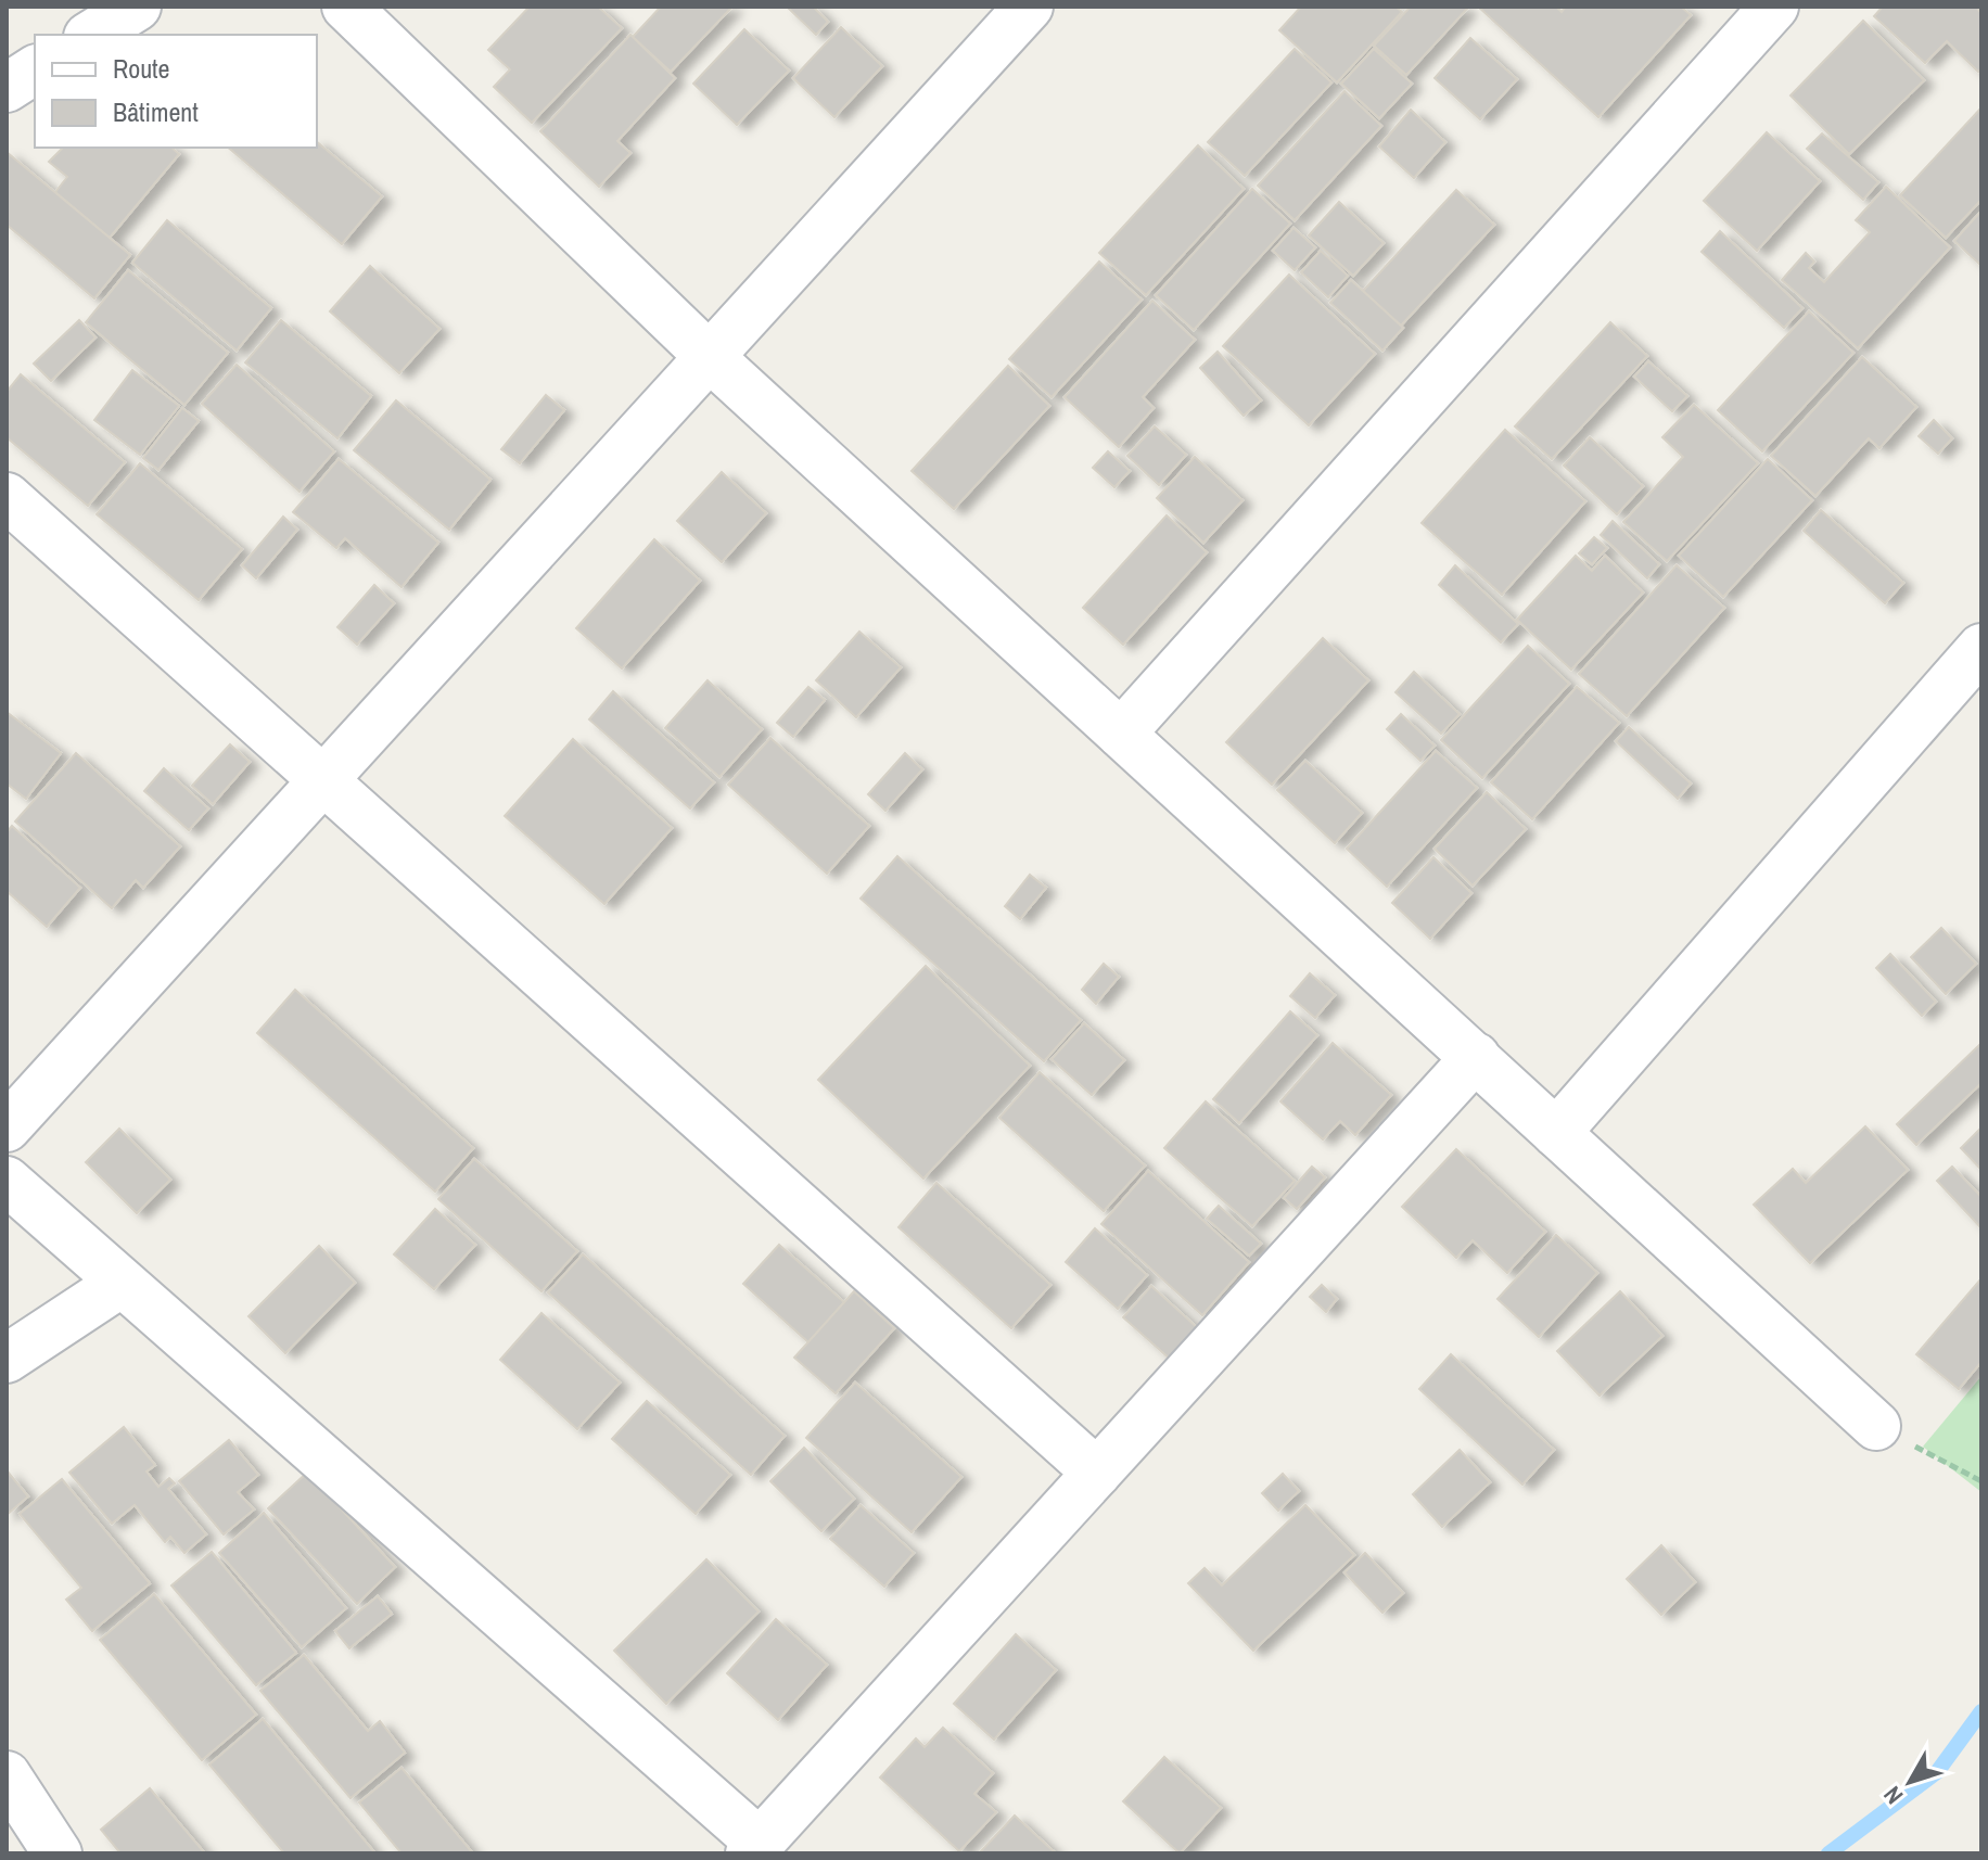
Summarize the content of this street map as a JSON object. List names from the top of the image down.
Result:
{
  "legend": ["Route", "Bâtiment"],
  "north": "bottom left"
}
